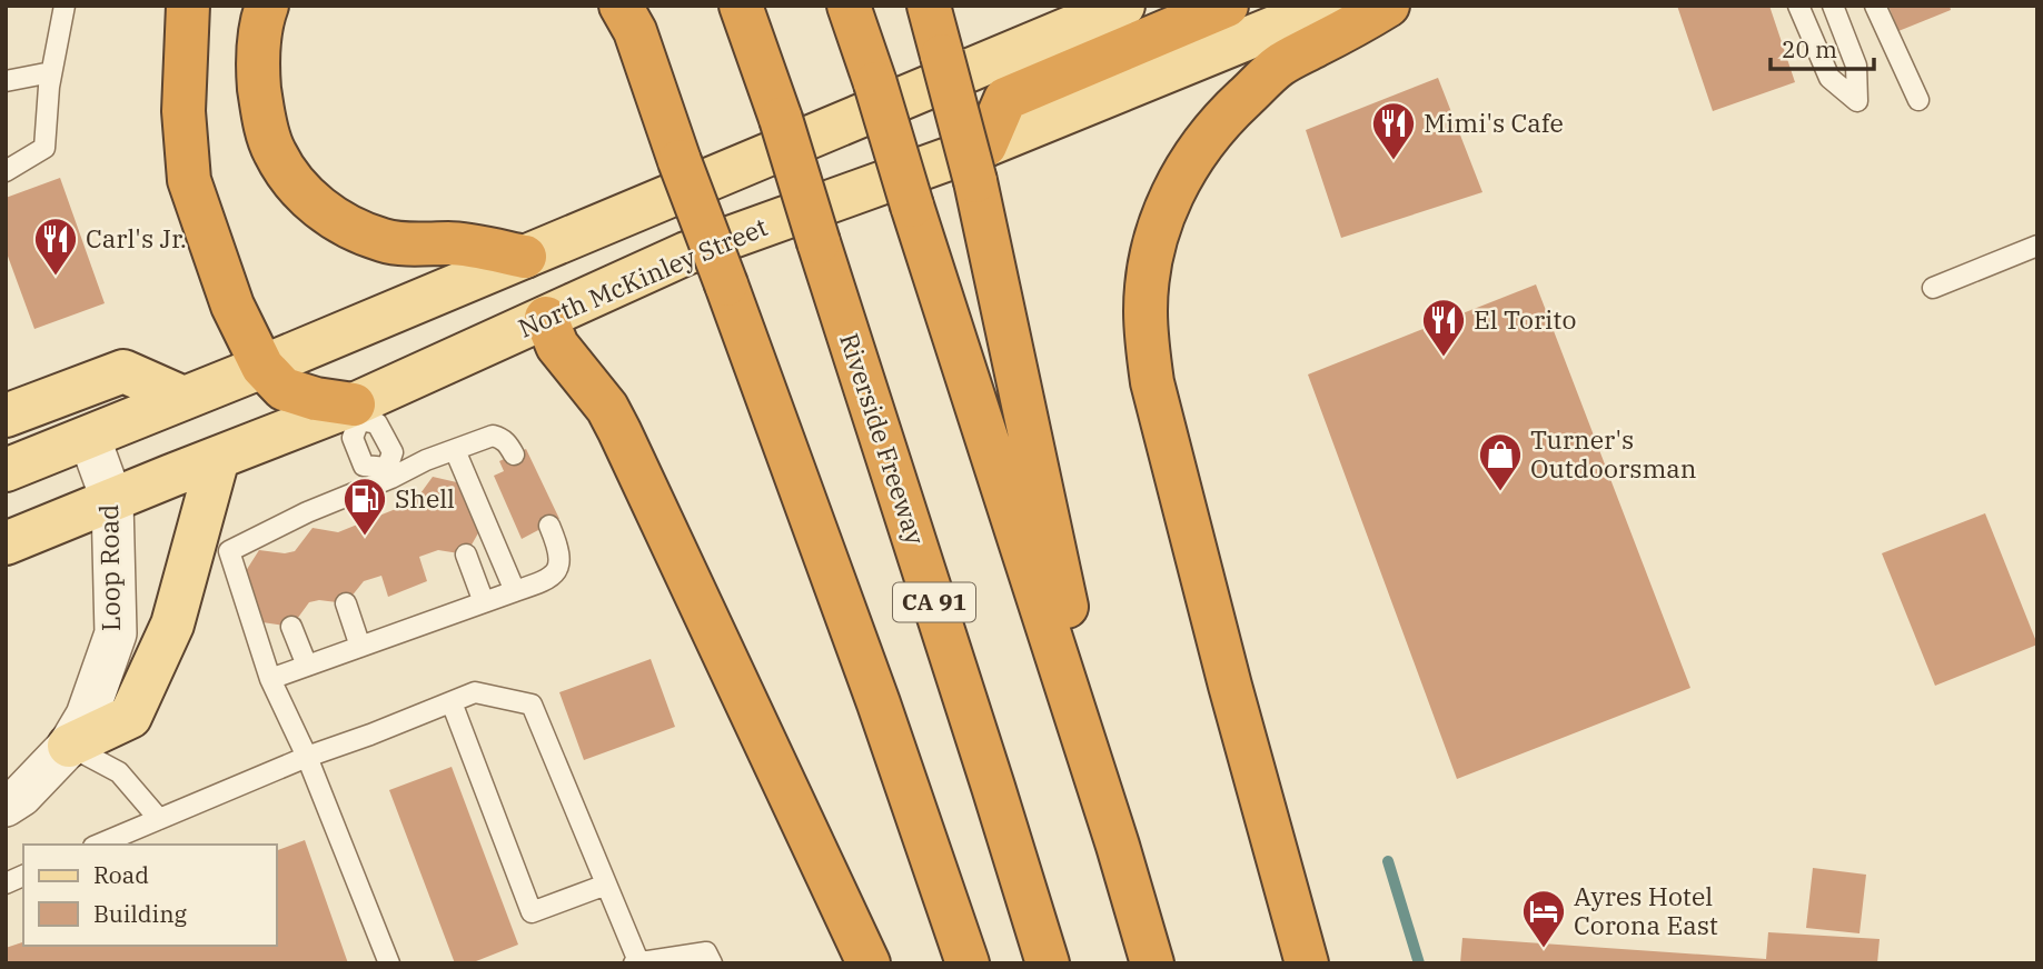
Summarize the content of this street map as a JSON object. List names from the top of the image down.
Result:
{
  "streets": {
    "highway": ["Riverside Freeway", "CA 91"],
    "main road": ["North McKinley Street"],
    "street": ["Loop Road"]
  },
  "crossings": [
    ["North McKinley Street", "Loop Road"]
  ],
  "places": {
    "restaurant": ["Mimi's Cafe", "Carl's Jr.", "El Torito"],
    "shop": ["Turner's Outdoorsman"],
    "fuel station": ["Shell"],
    "hotel": ["Ayres Hotel Corona East"]
  },
  "legend": ["Road", "Building"],
  "scale_bar": "20 m"
}
